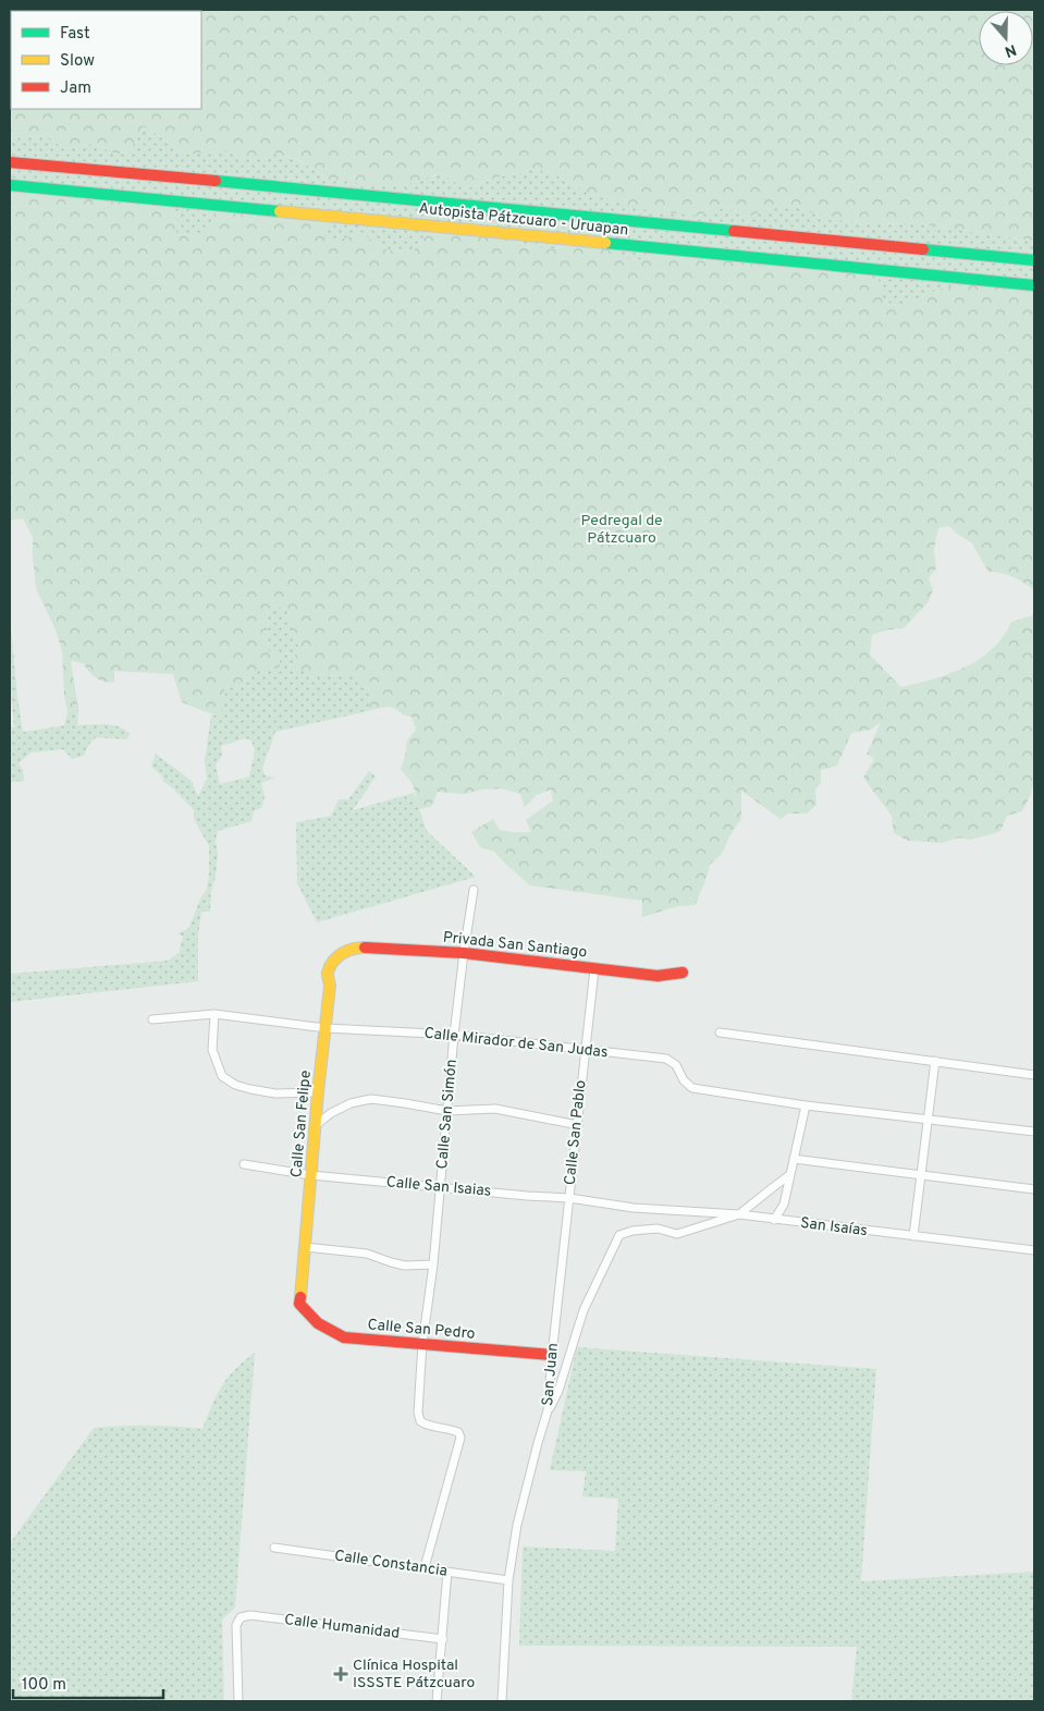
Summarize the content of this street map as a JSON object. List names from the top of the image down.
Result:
{
  "streets": {
    "main road": [
      "Autopista Pátzcuaro - Uruapan",
      "Privada San Santiago",
      "Calle San Felipe",
      "Calle San Pedro"
    ],
    "street": [
      "Calle Mirador de San Judas",
      "Calle San Simón",
      "Calle San Pablo",
      "Calle San Isaias",
      "San Isaías",
      "San Juan",
      "Calle Constancia",
      "Calle Humanidad"
    ]
  },
  "crossings": [
    ["Privada San Santiago", "Calle San Simón"],
    ["Privada San Santiago", "Calle San Felipe"],
    ["Privada San Santiago", "Calle San Pablo"],
    ["Calle Mirador de San Judas", "Calle San Simón"],
    ["Calle Mirador de San Judas", "Calle San Felipe"],
    ["Calle Mirador de San Judas", "Calle San Pablo"],
    ["Calle San Simón", "Calle San Isaias"],
    ["Calle San Simón", "Calle San Pedro"],
    ["Calle San Simón", "Calle Constancia"],
    ["Calle San Felipe", "Calle San Isaias"],
    ["Calle San Felipe", "Calle San Pedro"],
    ["Calle San Pablo", "Calle San Isaias"],
    ["Calle San Pablo", "San Juan"],
    ["Calle San Isaias", "San Isaías"],
    ["Calle San Isaias", "San Juan"],
    ["Calle San Pedro", "San Juan"],
    ["San Juan", "Calle Constancia"]
  ],
  "parks": ["Pedregal de Pátzcuaro"],
  "places": {
    "health": ["Clínica Hospital ISSSTE Pátzcuaro"]
  },
  "legend": ["Fast", "Slow", "Jam"],
  "scale_bar": "100 m",
  "north": "bottom"
}
